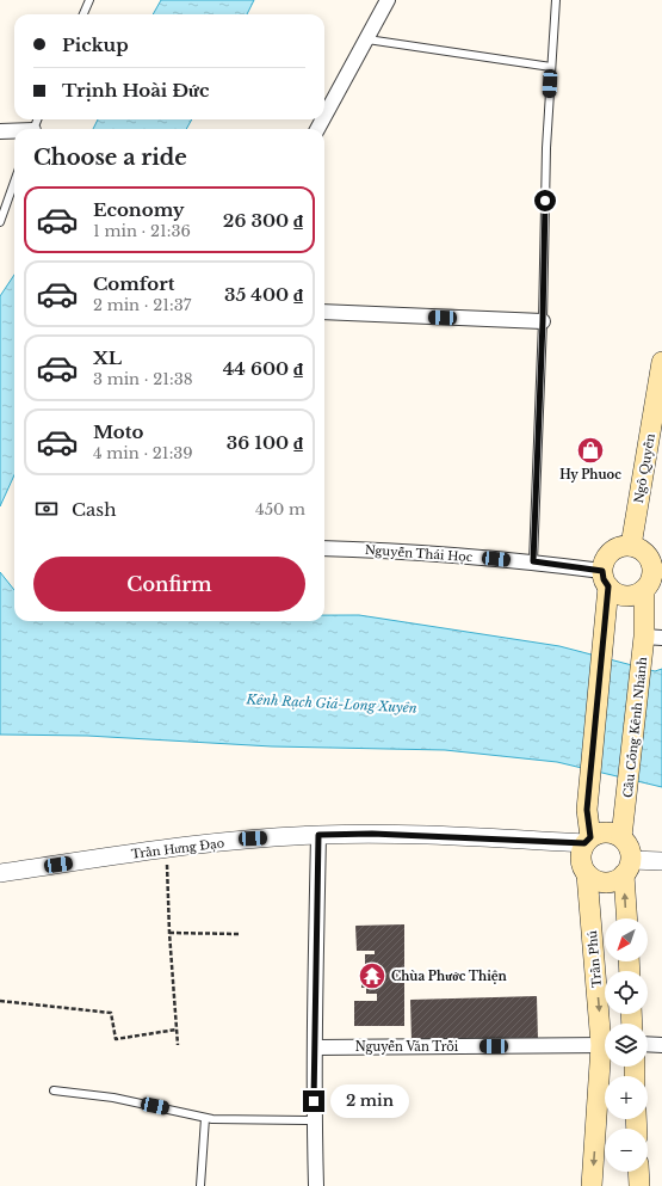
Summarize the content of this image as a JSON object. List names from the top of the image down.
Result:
{
  "streets": {
    "main road": ["Ngô Quyền", "Cầu Cống Kênh Nhánh", "Trần Phú"],
    "street": ["Nguyễn Thái Học", "Trần Hưng Đạo", "Nguyễn Văn Trỗi"]
  },
  "crossings": [
    ["Ngô Quyền", "Nguyễn Thái Học"],
    ["Cầu Cống Kênh Nhánh", "Trần Hưng Đạo"],
    ["Cầu Cống Kênh Nhánh", "Trần Phú"],
    ["Trần Hưng Đạo", "Trần Phú"]
  ],
  "one_way": ["Trần Phú"],
  "water": ["Kênh Rạch Giá-Long Xuyên"],
  "places": {
    "shop": ["Hy Phuoc"],
    "temple": ["Chùa Phước Thiện"]
  },
  "north": "bottom left",
  "page": {
    "banner": ["Pickup", "Trịnh Hoài Đức"],
    "heading": "Choose a ride",
    "list": [
      {
        "name": "Economy",
        "note": "1 min · 21:36",
        "value": "26 300 ₫"
      },
      {
        "name": "Comfort",
        "note": "2 min · 21:37",
        "value": "35 400 ₫"
      },
      {
        "name": "XL",
        "note": "3 min · 21:38",
        "value": "44 600 ₫"
      },
      {
        "name": "Moto",
        "note": "4 min · 21:39",
        "value": "36 100 ₫"
      }
    ],
    "pay": ["Cash", "450 m"],
    "buttons": "Confirm",
    "map_buttons": ["+", "−"],
    "bubble": "2 min"
  }
}
